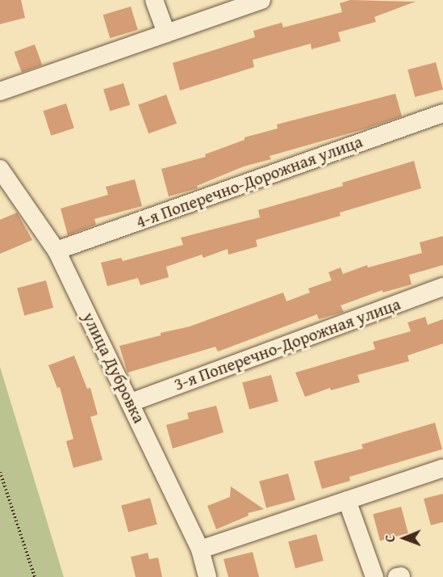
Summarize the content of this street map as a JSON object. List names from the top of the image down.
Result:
{
  "streets": {
    "street": ["4-я Поперечно-Дорожная улица", "3-я Поперечно-Дорожная улица", "улица Дубровка"]
  },
  "crossings": [
    ["4-я Поперечно-Дорожная улица", "улица Дубровка"],
    ["3-я Поперечно-Дорожная улица", "улица Дубровка"]
  ],
  "north": "left"
}
